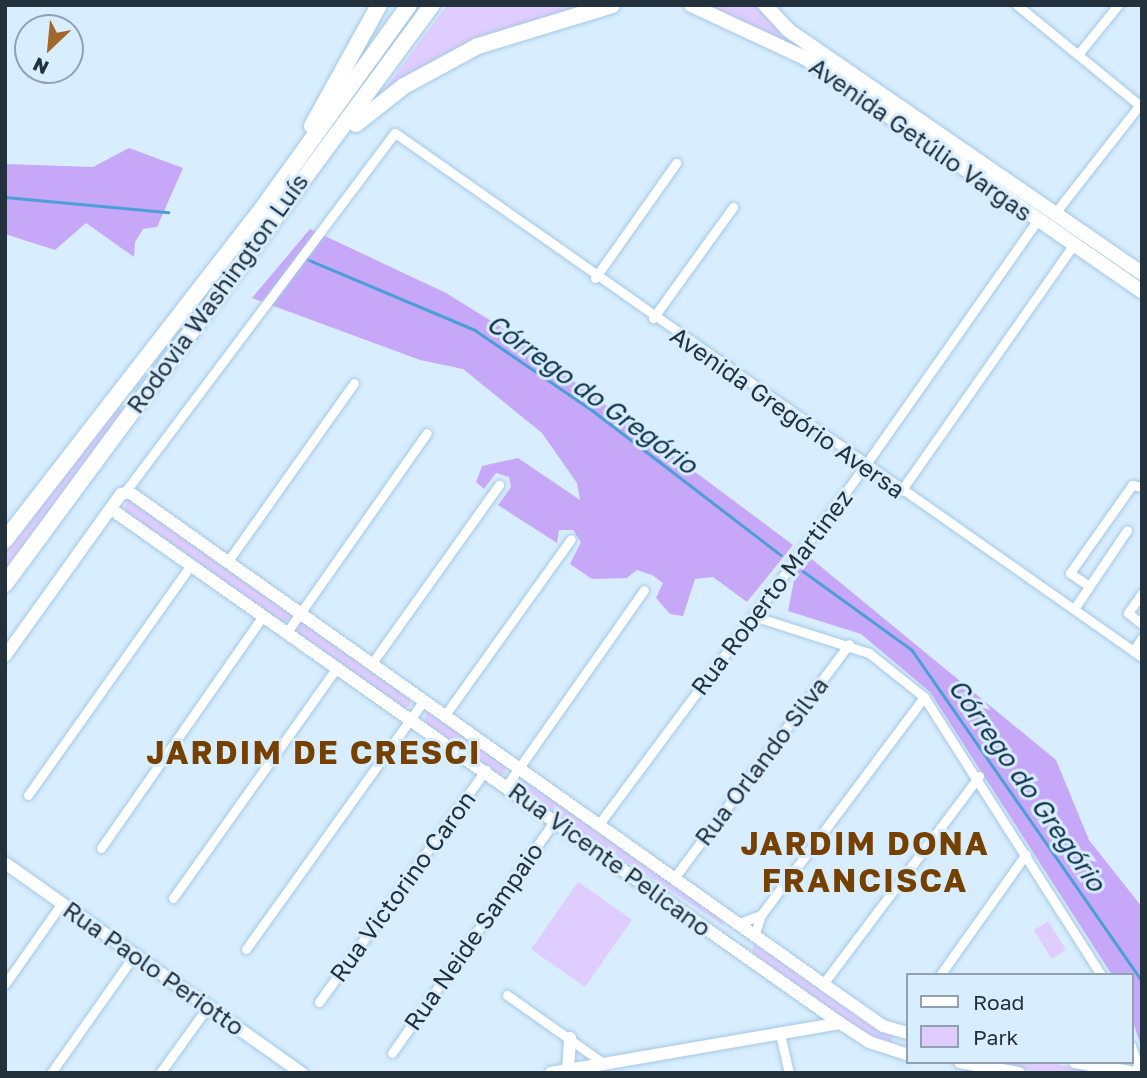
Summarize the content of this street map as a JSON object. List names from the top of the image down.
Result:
{
  "streets": {
    "highway": ["Rodovia Washington Luís"],
    "main road": ["Avenida Getúlio Vargas"],
    "street": [
      "Avenida Gregório Aversa",
      "Rua Roberto Martinez",
      "Rua Orlando Silva",
      "Rua Vicente Pelicano",
      "Rua Victorino Caron",
      "Rua Neide Sampaio",
      "Rua Paolo Periotto"
    ]
  },
  "crossings": [
    ["Avenida Getúlio Vargas", "Rua Roberto Martinez"],
    ["Avenida Gregório Aversa", "Rua Roberto Martinez"],
    ["Avenida Gregório Aversa", "Rua Vicente Pelicano"],
    ["Rua Roberto Martinez", "Rua Vicente Pelicano"],
    ["Rua Orlando Silva", "Rua Vicente Pelicano"],
    ["Rua Vicente Pelicano", "Rua Victorino Caron"],
    ["Rua Vicente Pelicano", "Rua Neide Sampaio"]
  ],
  "districts": ["JARDIM DE CRESCI", "JARDIM DONA FRANCISCA"],
  "water": ["Córrego do Gregório"],
  "legend": ["Road", "Park"],
  "north": "bottom left"
}
